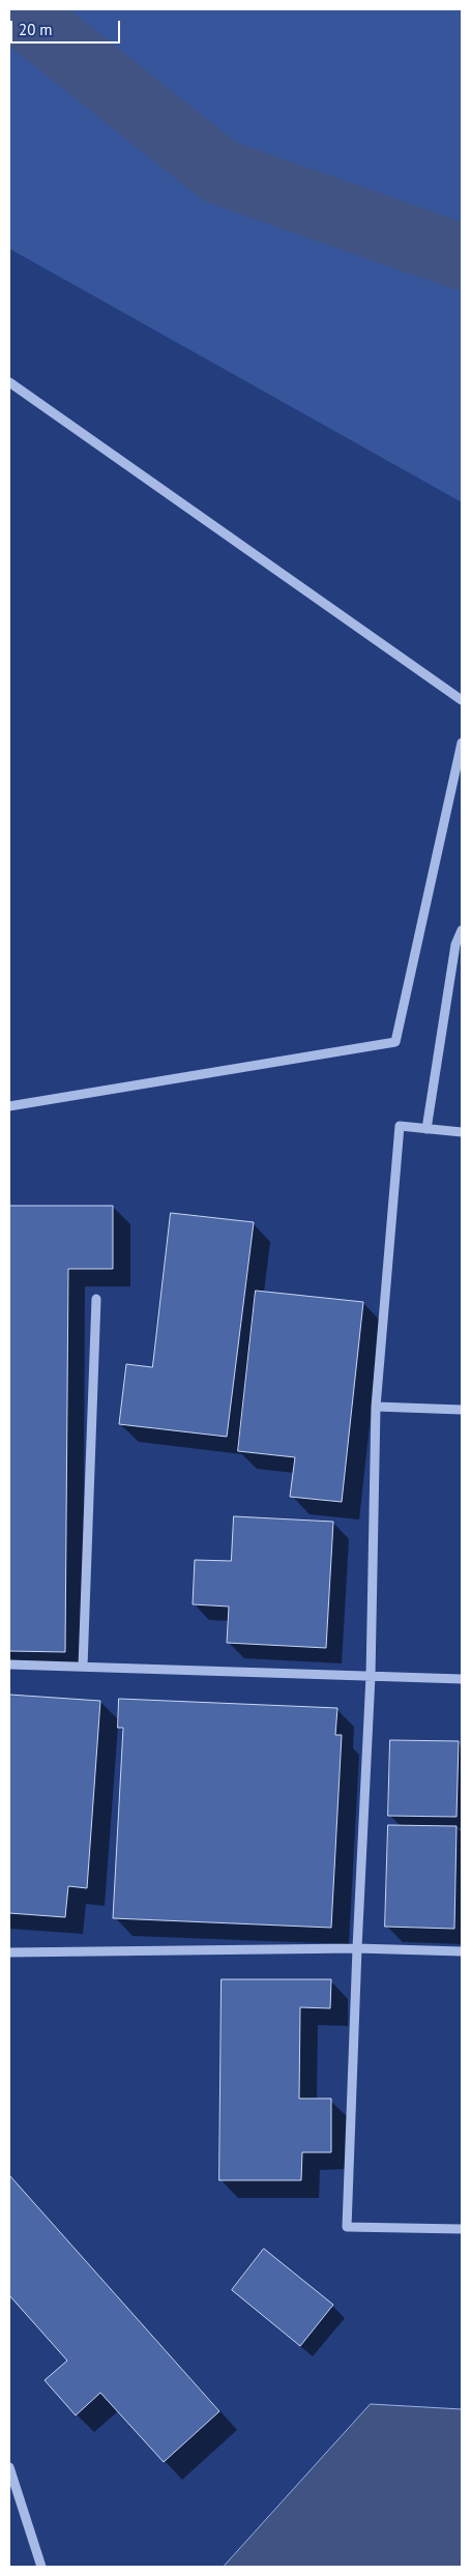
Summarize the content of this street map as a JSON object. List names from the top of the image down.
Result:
{
  "scale_bar": "20 m"
}
